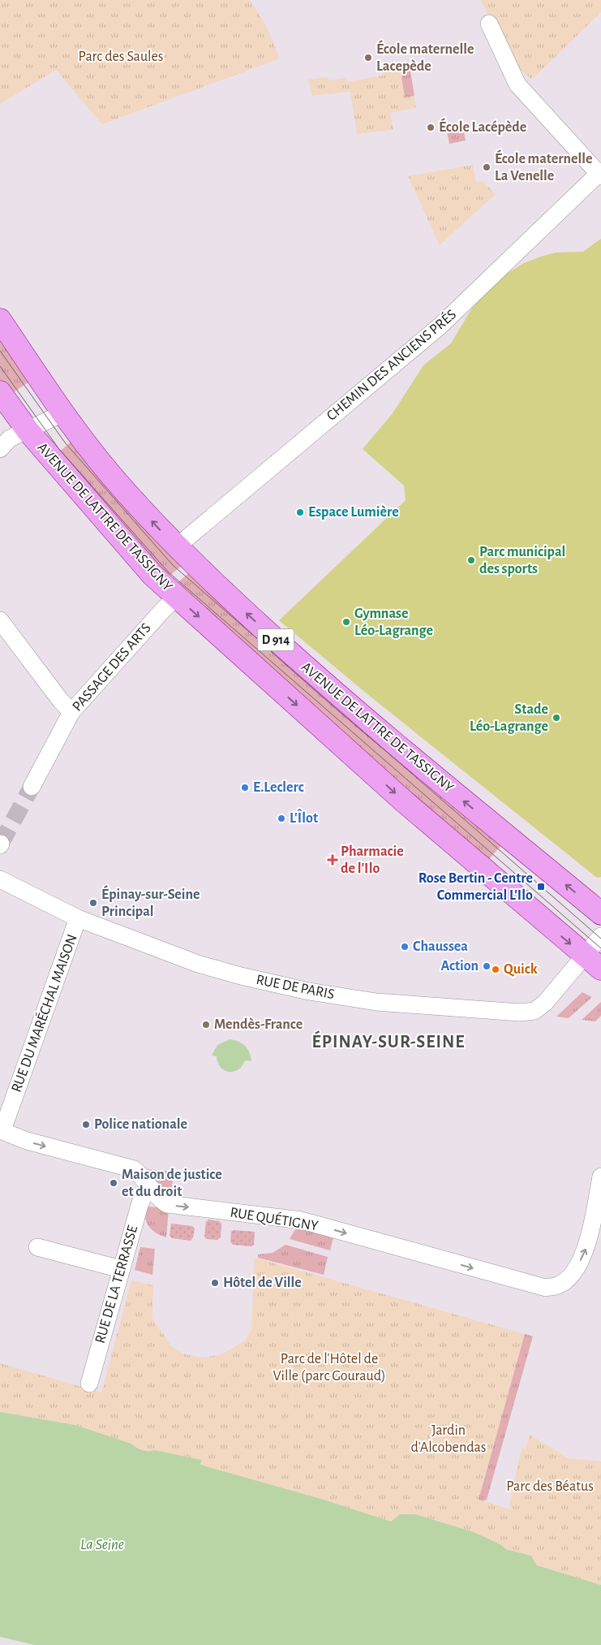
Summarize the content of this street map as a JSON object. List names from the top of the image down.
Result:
{
  "streets": {
    "main road": ["AVENUE DE LATTRE DE TASSIGNY", "D 914"],
    "street": [
      "CHEMIN DES ANCIENS PRÉS",
      "PASSAGE DES ARTS",
      "RUE DE PARIS",
      "RUE DU MARÉCHAL MAISON",
      "RUE QUÉTIGNY",
      "RUE DE LA TERRASSE"
    ]
  },
  "crossings": [
    ["CHEMIN DES ANCIENS PRÉS", "AVENUE DE LATTRE DE TASSIGNY"],
    ["AVENUE DE LATTRE DE TASSIGNY", "D 914"],
    ["AVENUE DE LATTRE DE TASSIGNY", "PASSAGE DES ARTS"],
    ["AVENUE DE LATTRE DE TASSIGNY", "RUE DE PARIS"],
    ["D 914", "RUE DE PARIS"],
    ["RUE DE PARIS", "RUE DU MARÉCHAL MAISON"],
    ["RUE DU MARÉCHAL MAISON", "RUE QUÉTIGNY"],
    ["RUE QUÉTIGNY", "RUE DE LA TERRASSE"]
  ],
  "one_way": ["RUE QUÉTIGNY"],
  "districts": ["ÉPINAY-SUR-SEINE"],
  "water": ["La Seine"],
  "parks": [
    "Parc des Saules",
    "Parc de l'Hôtel de Ville (parc Gouraud)",
    "Jardin d'Alcobendas",
    "Parc des Béatus"
  ],
  "places": {
    "other": [
      "École maternelle Lacepède",
      "École Lacépède",
      "École maternelle La Venelle",
      "Espace Lumière",
      "Parc municipal des sports",
      "Gymnase Léo-Lagrange",
      "Stade Léo-Lagrange",
      "E.Leclerc",
      "L'Îlot",
      "Épinay-sur-Seine Principal",
      "Chaussea",
      "Action",
      "Quick",
      "Mendès-France",
      "Police nationale",
      "Maison de justice et du droit",
      "Hôtel de Ville"
    ],
    "health": ["Pharmacie de l'Ilo"],
    "transit": ["Rose Bertin - Centre Commercial L'Ilo"]
  }
}
